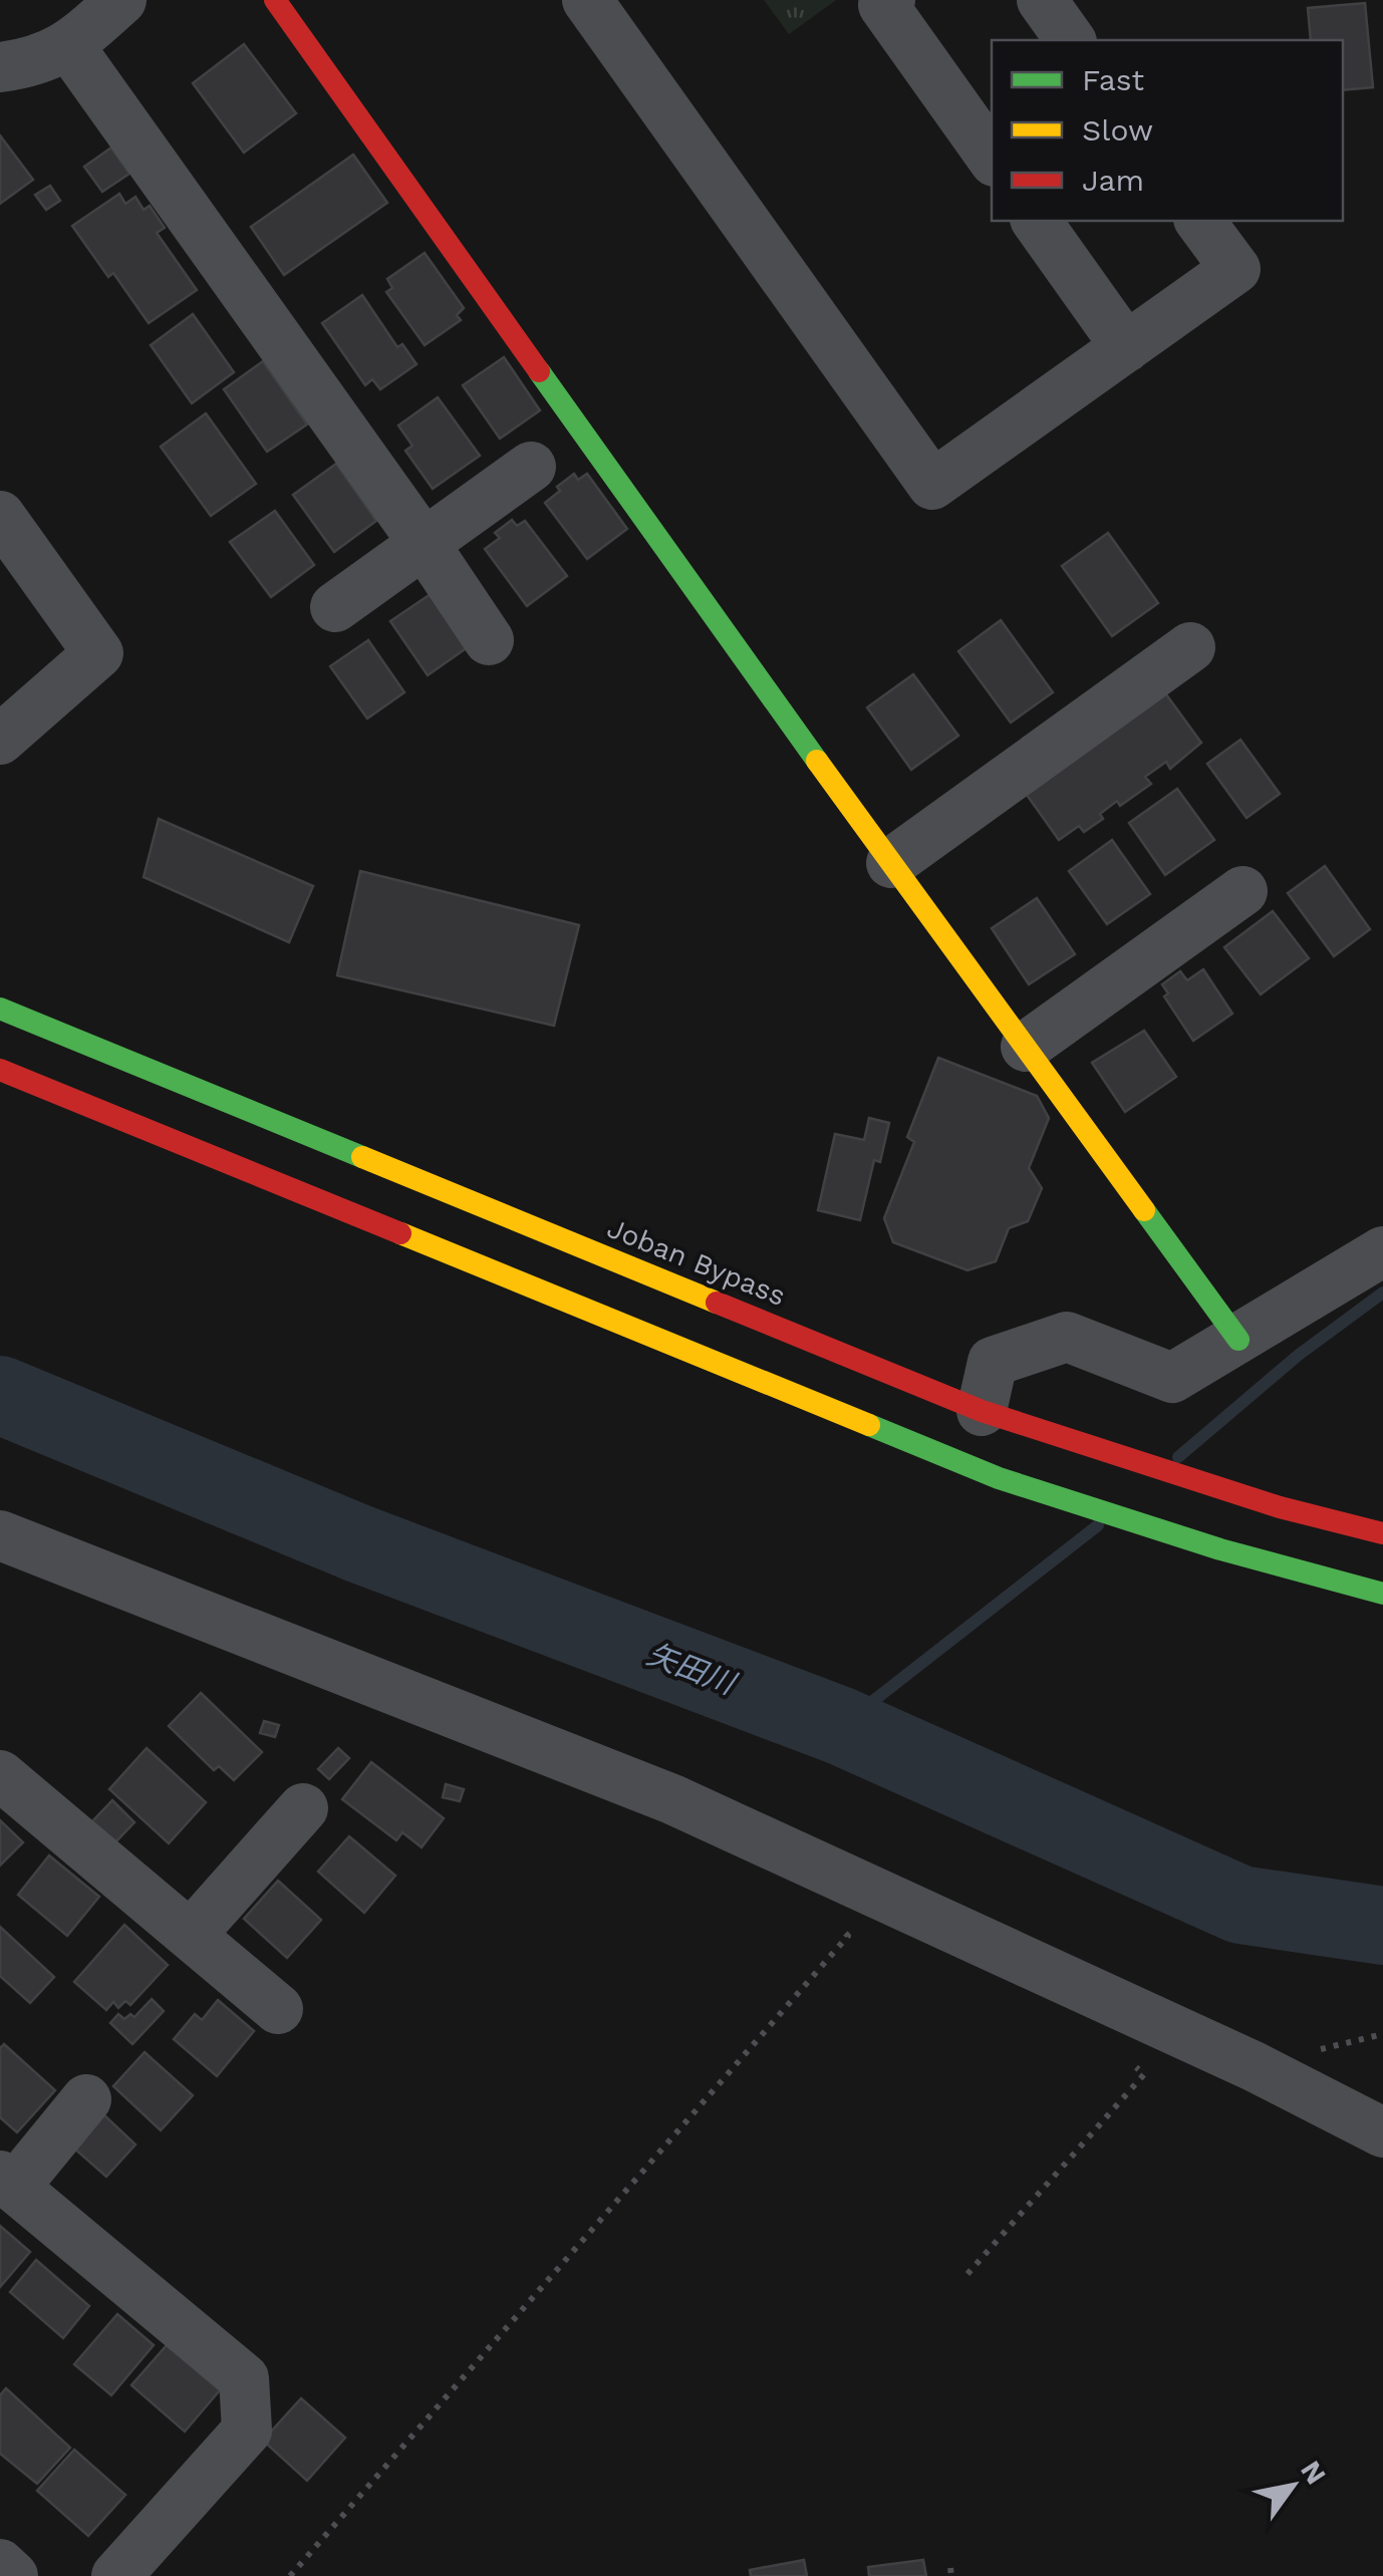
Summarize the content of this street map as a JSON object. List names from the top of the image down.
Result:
{
  "streets": {
    "main road": ["Joban Bypass"]
  },
  "water": ["矢田川"],
  "legend": ["Fast", "Slow", "Jam"],
  "north": "top right"
}
